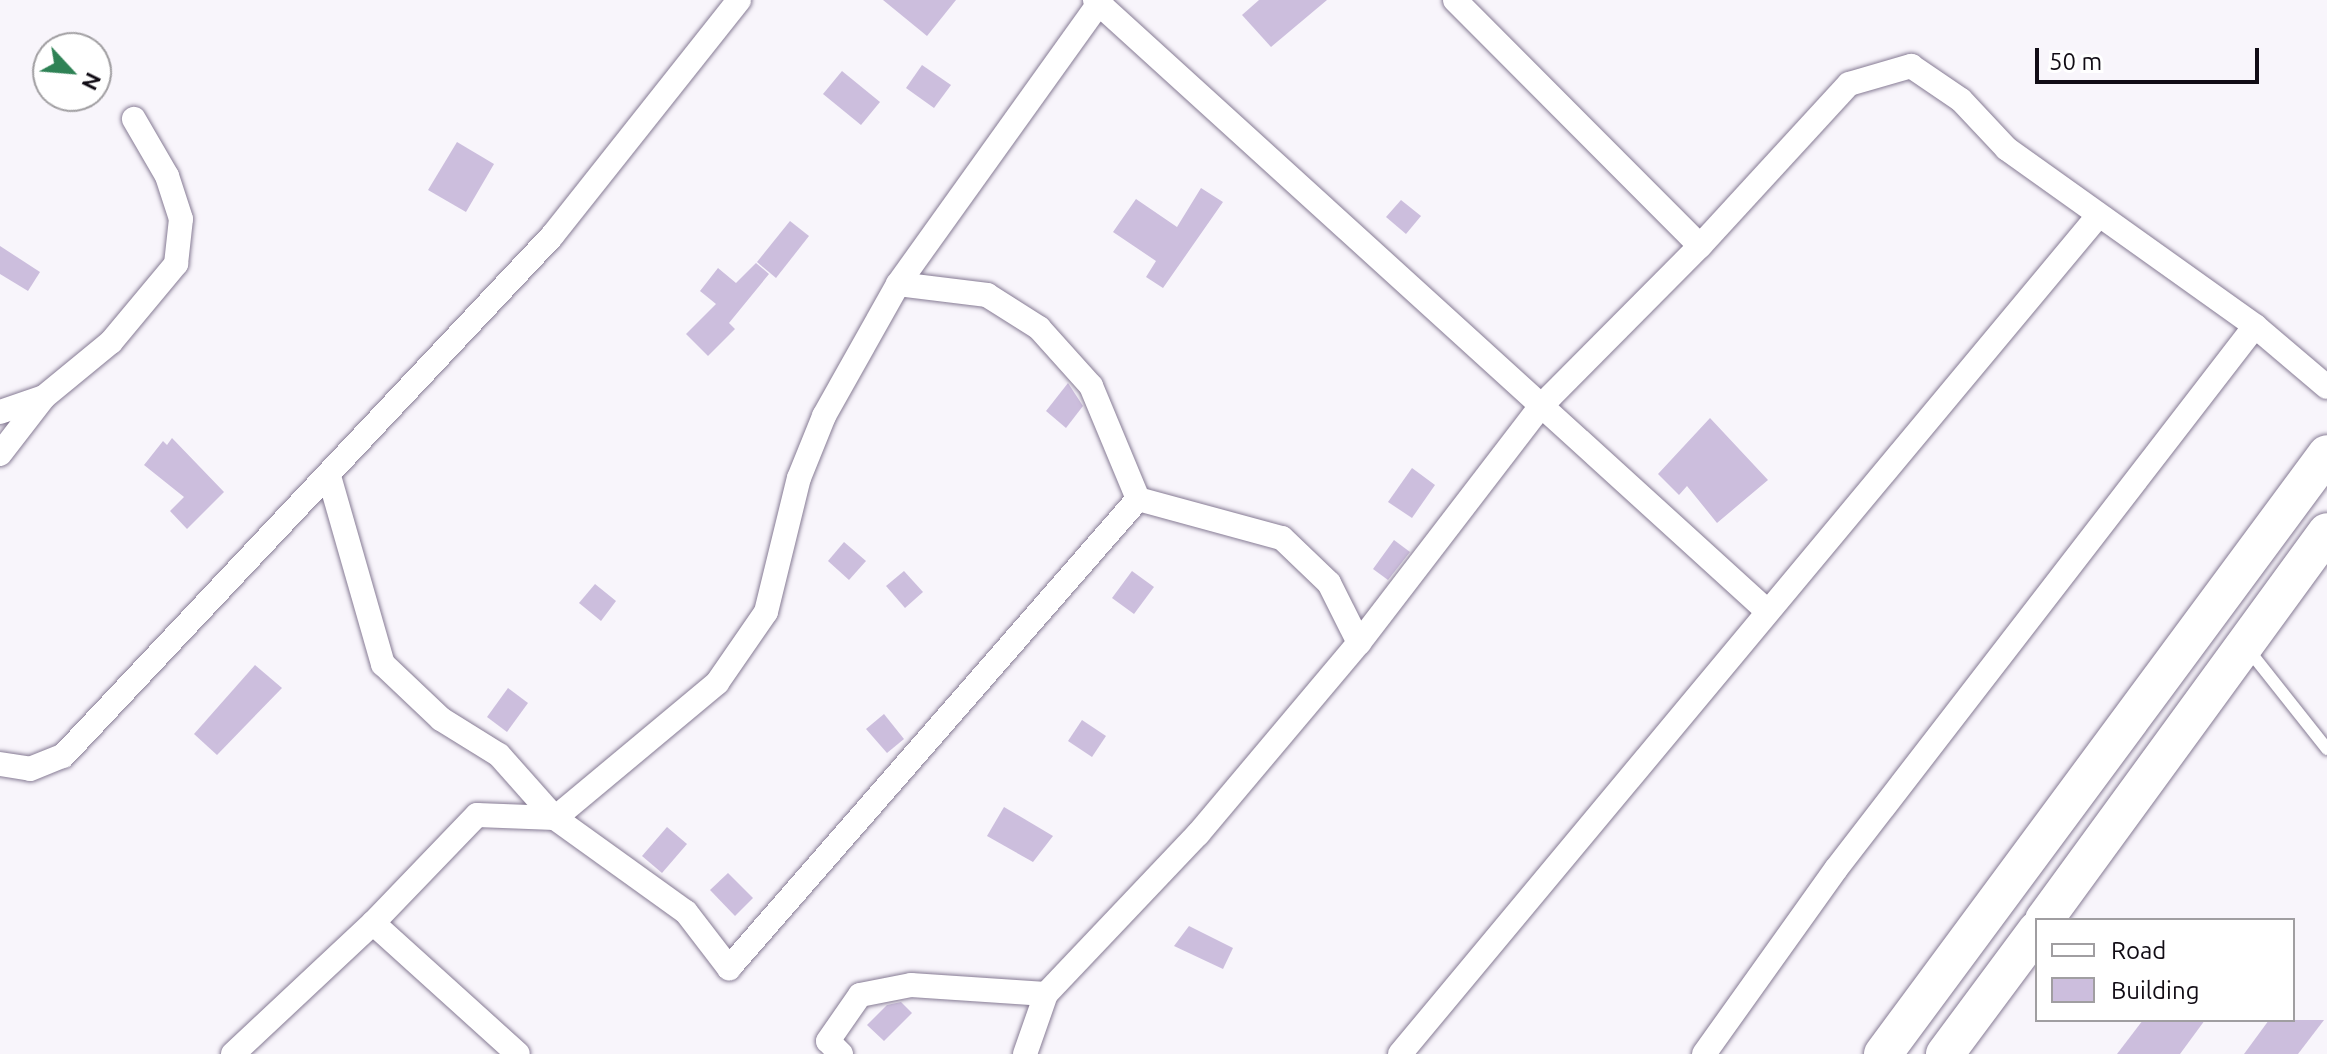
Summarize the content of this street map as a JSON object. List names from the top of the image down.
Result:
{
  "legend": ["Road", "Building"],
  "scale_bar": "50 m",
  "north": "bottom right"
}
